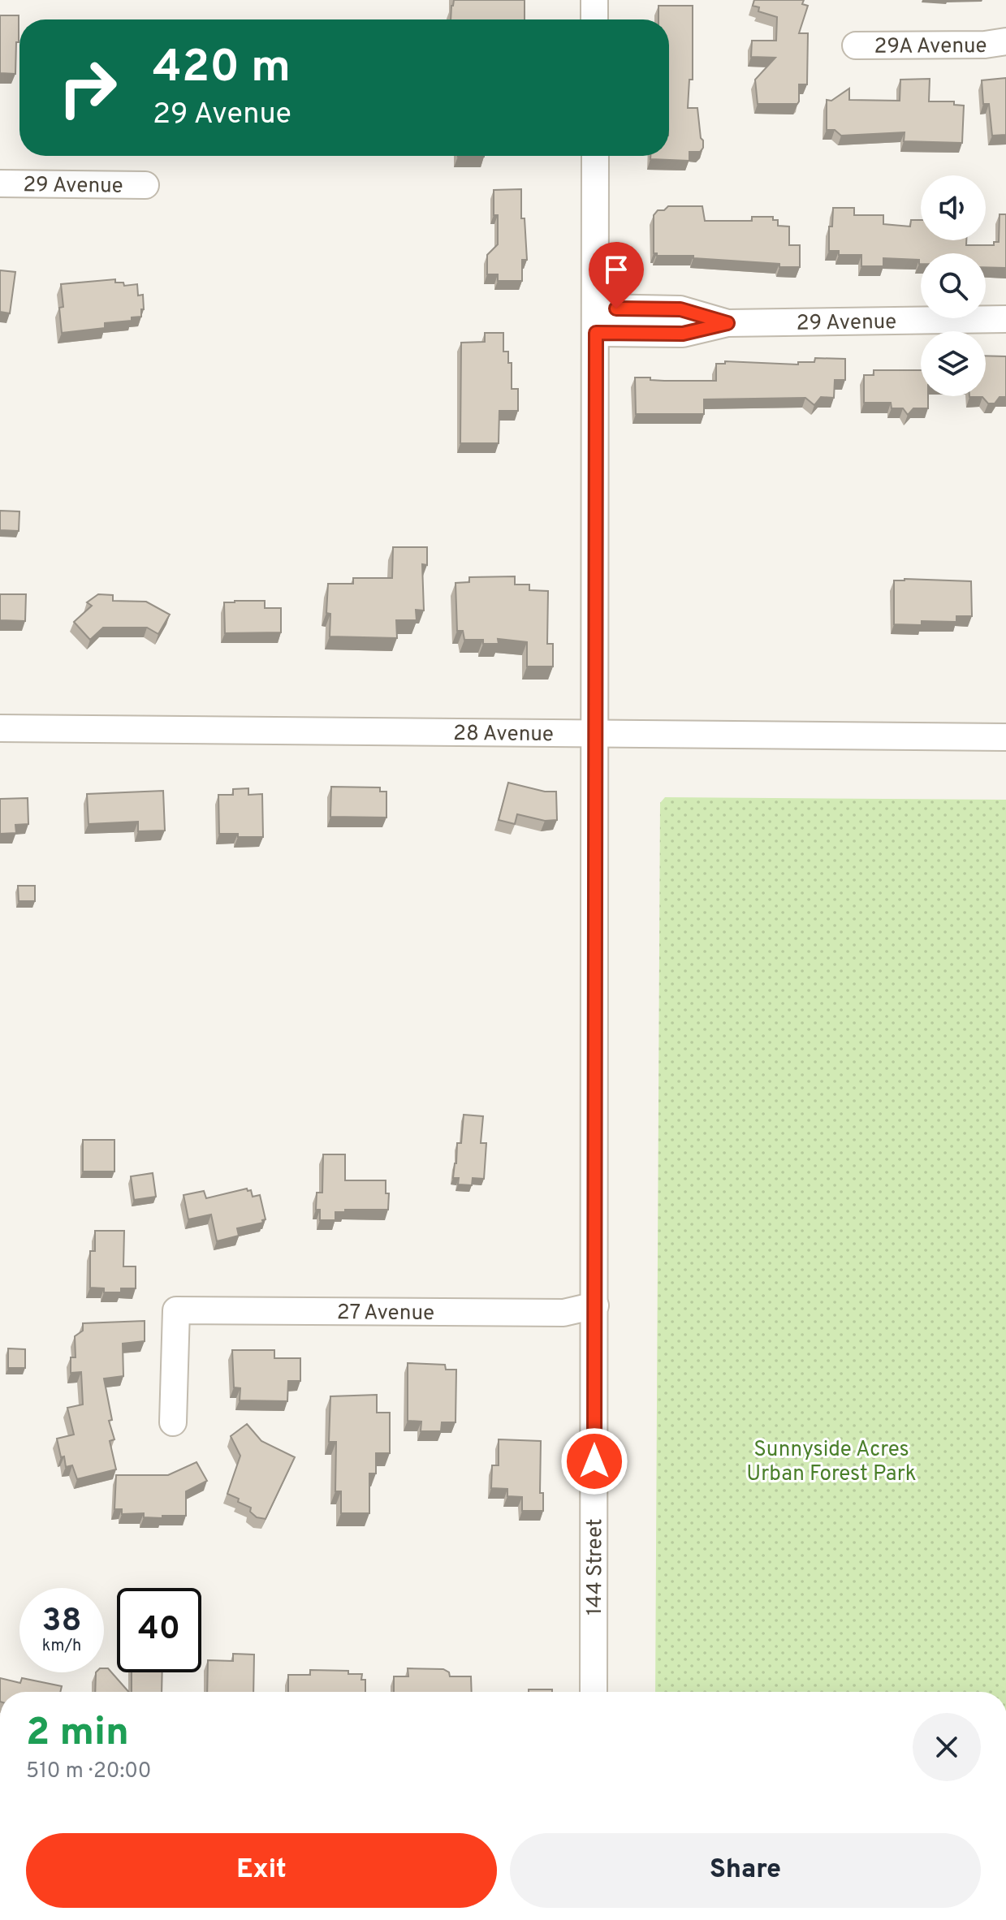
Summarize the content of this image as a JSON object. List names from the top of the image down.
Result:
{
  "streets": {
    "street": [
      "29A Avenue",
      "29 Avenue",
      "28 Avenue",
      "27 Avenue",
      "144 Street"
    ]
  },
  "crossings": [
    ["29 Avenue", "144 Street"],
    ["28 Avenue", "144 Street"],
    ["27 Avenue", "144 Street"]
  ],
  "parks": ["Sunnyside Acres Urban Forest Park"],
  "page": {
    "turn": ["420 m", "29 Avenue"],
    "speed": "38 km/h",
    "limit": "40",
    "heading": ["2 min", "510 m · 20:00"],
    "buttons": ["Exit", "Share"]
  }
}
